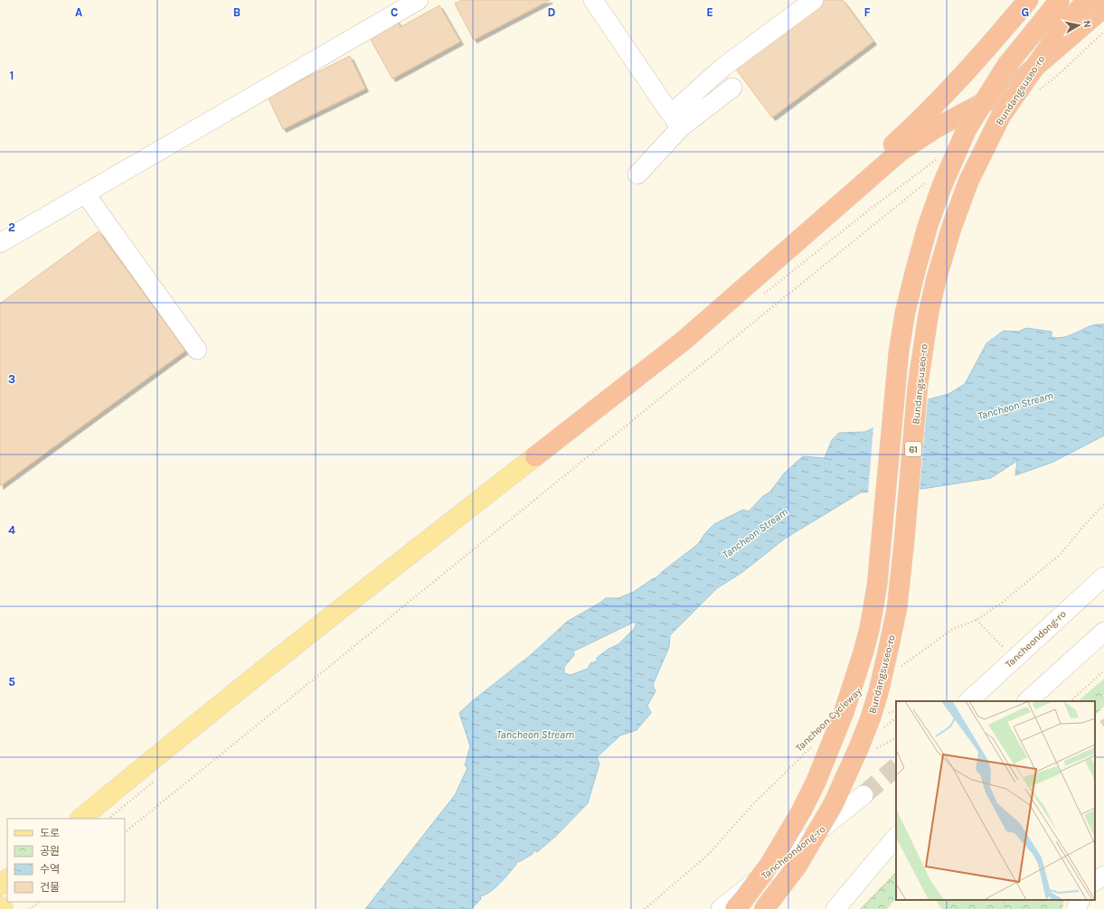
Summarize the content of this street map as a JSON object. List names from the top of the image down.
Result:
{
  "streets": {
    "highway": ["Bundangsuseo-ro", "61"],
    "street": ["Tancheondong-ro"],
    "path": ["Tancheon Cycleway"]
  },
  "water": ["Tancheon Stream"],
  "legend": [
    "도로",
    "공원",
    "수역",
    "건물"
  ],
  "north": "right",
  "grid": {
    "columns": [
      "A",
      "B",
      "C",
      "D",
      "E",
      "F",
      "G"
    ],
    "rows": [
      "1",
      "2",
      "3",
      "4",
      "5"
    ]
  }
}
